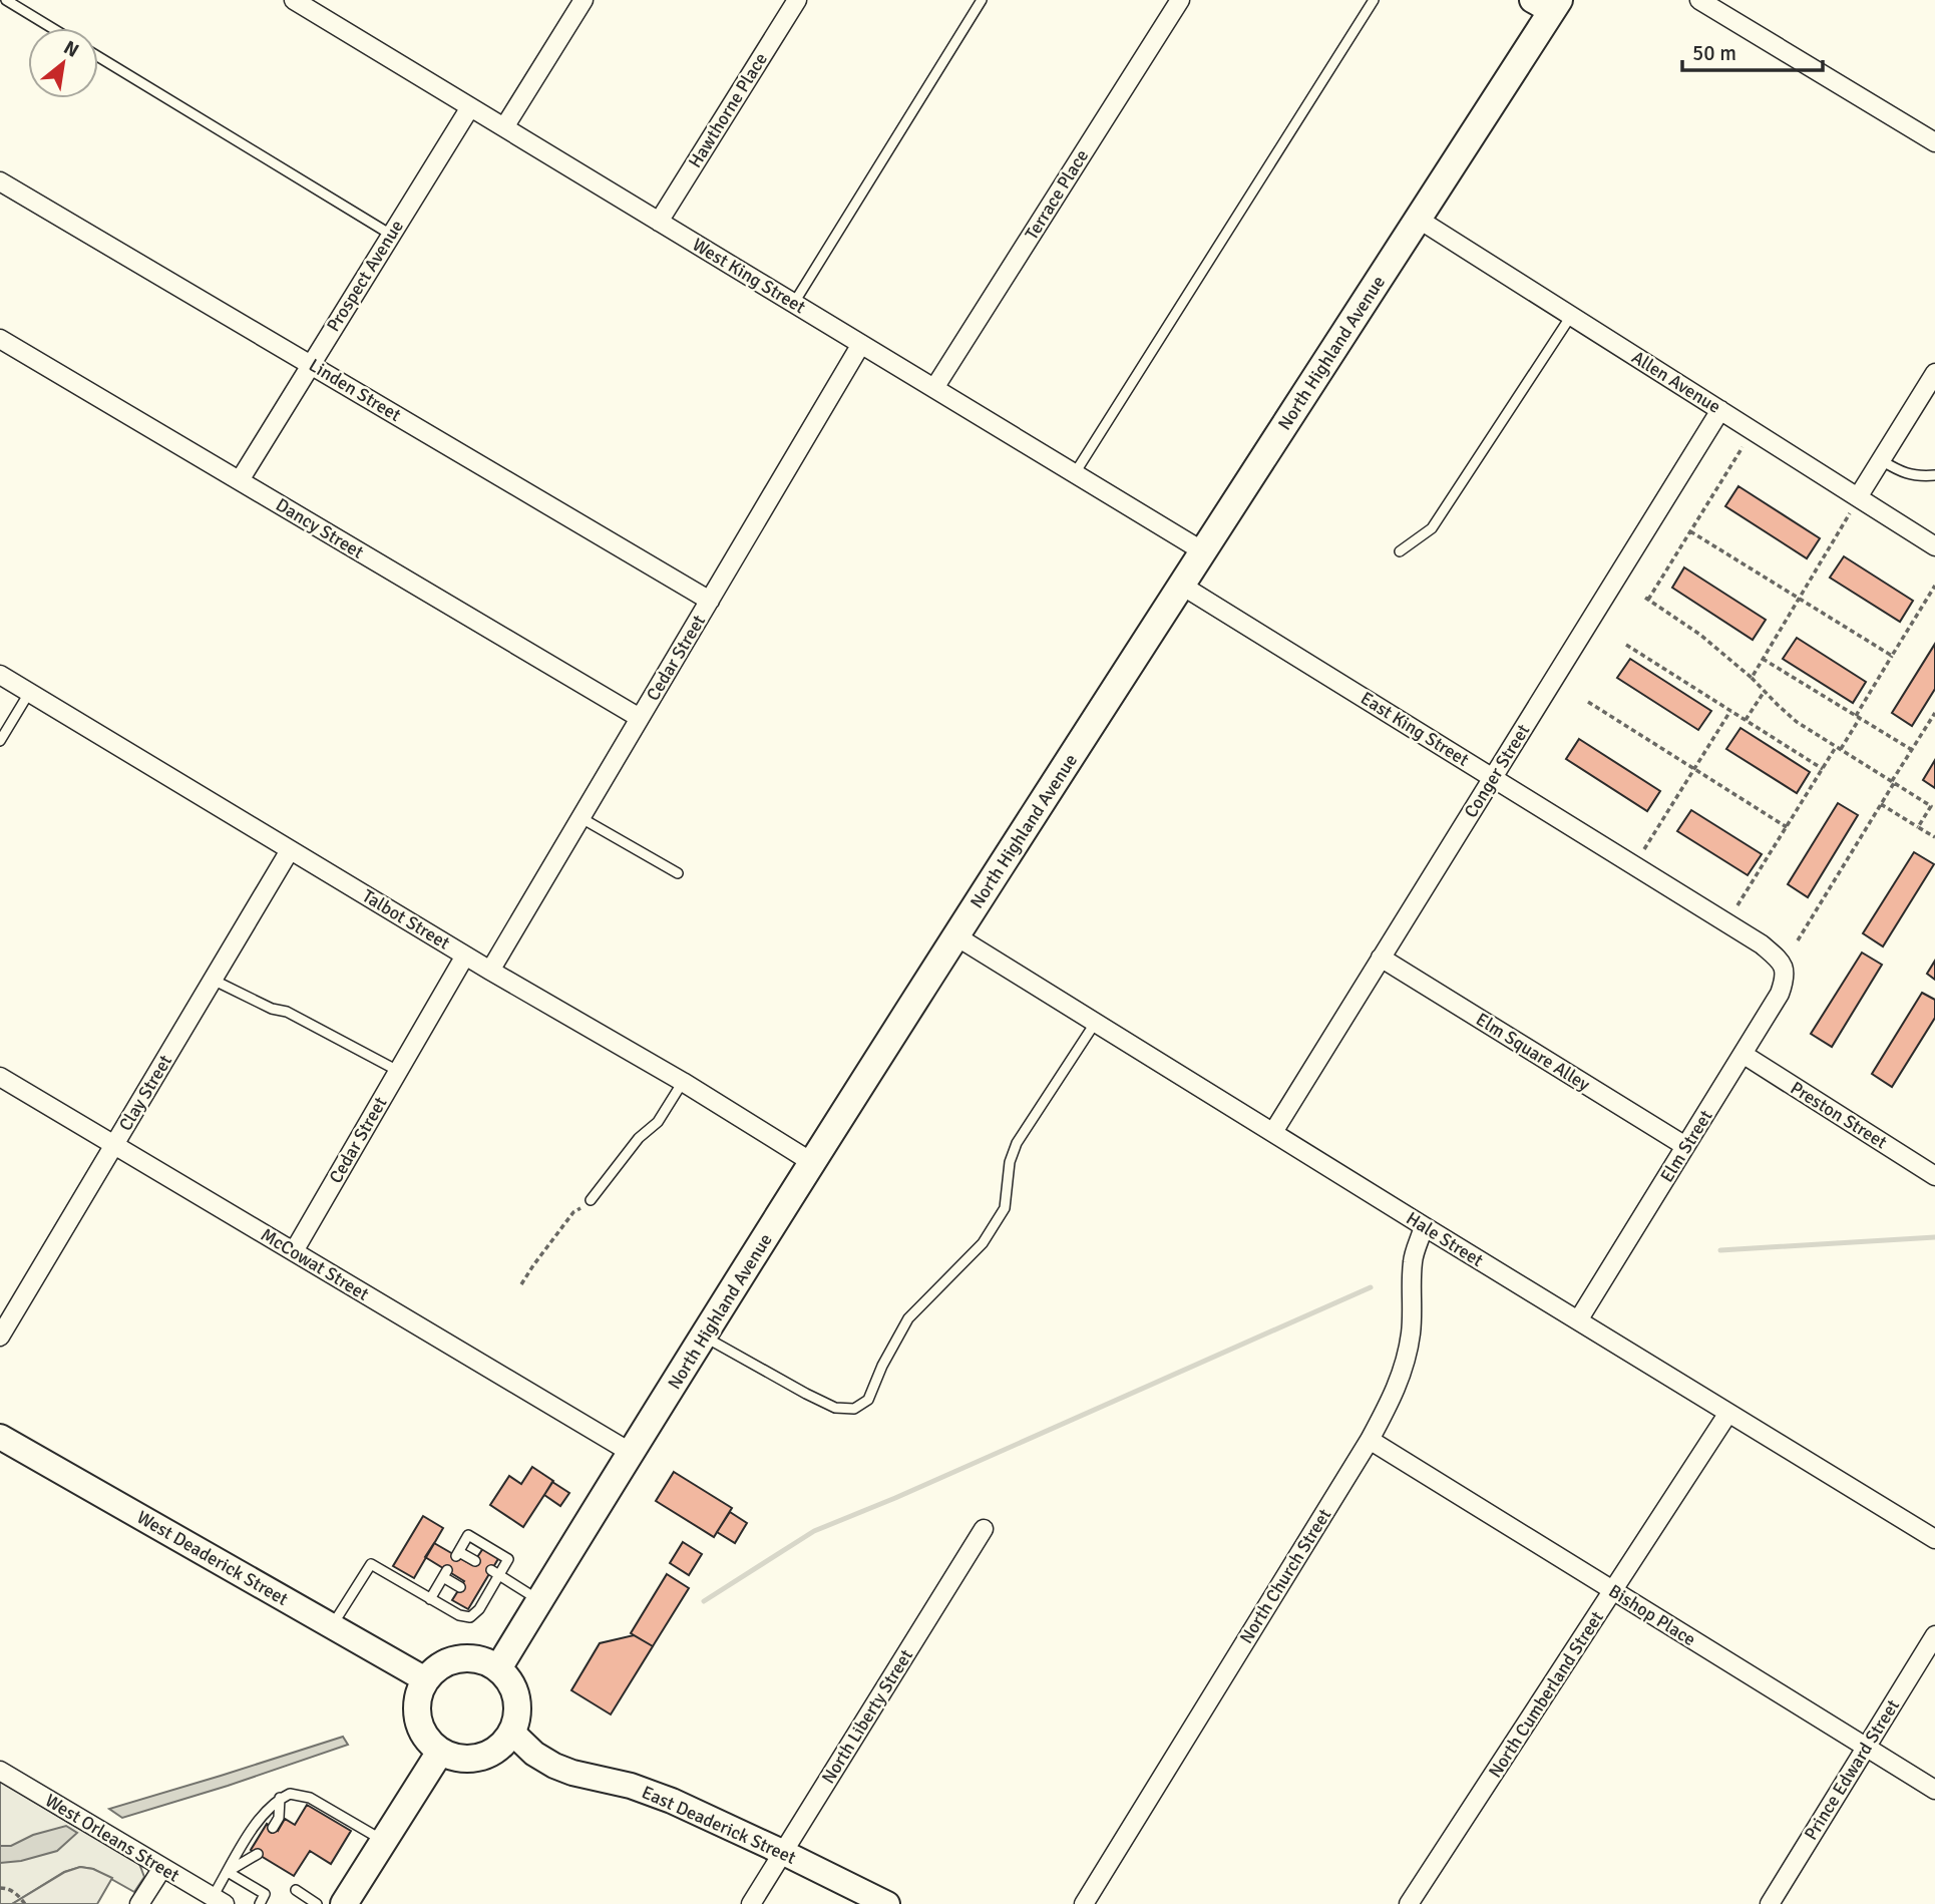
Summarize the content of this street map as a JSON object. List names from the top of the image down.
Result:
{
  "streets": {
    "main road": ["North Highland Avenue"],
    "street": [
      "Hawthorne Place",
      "Terrace Place",
      "Prospect Avenue",
      "West King Street",
      "Allen Avenue",
      "Linden Street",
      "Dancy Street",
      "Cedar Street",
      "East King Street",
      "Conger Street",
      "Talbot Street",
      "Elm Square Alley",
      "Clay Street",
      "Preston Street",
      "Elm Street",
      "Hale Street",
      "McCowat Street",
      "West Deaderick Street",
      "North Church Street",
      "Bishop Place",
      "North Cumberland Street",
      "North Liberty Street",
      "Prince Edward Street",
      "East Deaderick Street",
      "West Orleans Street"
    ]
  },
  "crossings": [
    ["Hawthorne Place", "West King Street"],
    ["Terrace Place", "West King Street"],
    ["Prospect Avenue", "West King Street"],
    ["Prospect Avenue", "Linden Street"],
    ["Prospect Avenue", "Dancy Street"],
    ["West King Street", "North Highland Avenue"],
    ["West King Street", "Cedar Street"],
    ["North Highland Avenue", "Allen Avenue"],
    ["North Highland Avenue", "East King Street"],
    ["North Highland Avenue", "Talbot Street"],
    ["North Highland Avenue", "Hale Street"],
    ["North Highland Avenue", "McCowat Street"],
    ["North Highland Avenue", "West Deaderick Street"],
    ["North Highland Avenue", "East Deaderick Street"],
    ["Allen Avenue", "Conger Street"],
    ["Linden Street", "Cedar Street"],
    ["Dancy Street", "Cedar Street"],
    ["Cedar Street", "Talbot Street"],
    ["Cedar Street", "McCowat Street"],
    ["East King Street", "Conger Street"],
    ["East King Street", "Elm Street"],
    ["Conger Street", "Elm Square Alley"],
    ["Conger Street", "Hale Street"],
    ["Talbot Street", "Clay Street"],
    ["Elm Square Alley", "Elm Street"],
    ["Clay Street", "McCowat Street"],
    ["Preston Street", "Elm Street"],
    ["Elm Street", "Hale Street"],
    ["Hale Street", "North Church Street"],
    ["Hale Street", "North Cumberland Street"],
    ["West Deaderick Street", "East Deaderick Street"],
    ["North Church Street", "Bishop Place"],
    ["Bishop Place", "North Cumberland Street"],
    ["Bishop Place", "Prince Edward Street"],
    ["North Liberty Street", "East Deaderick Street"]
  ],
  "scale_bar": "50 m",
  "north": "top right"
}
